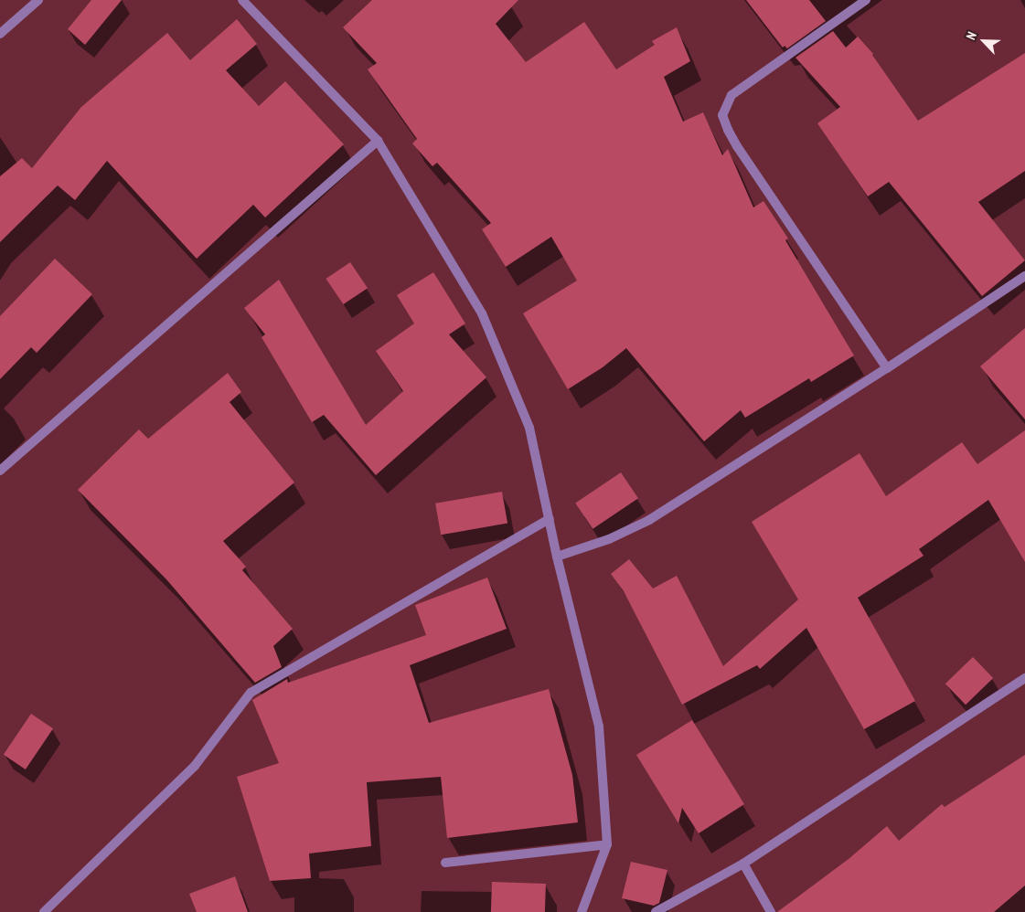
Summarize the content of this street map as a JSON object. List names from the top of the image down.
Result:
{
  "north": "top left"
}
